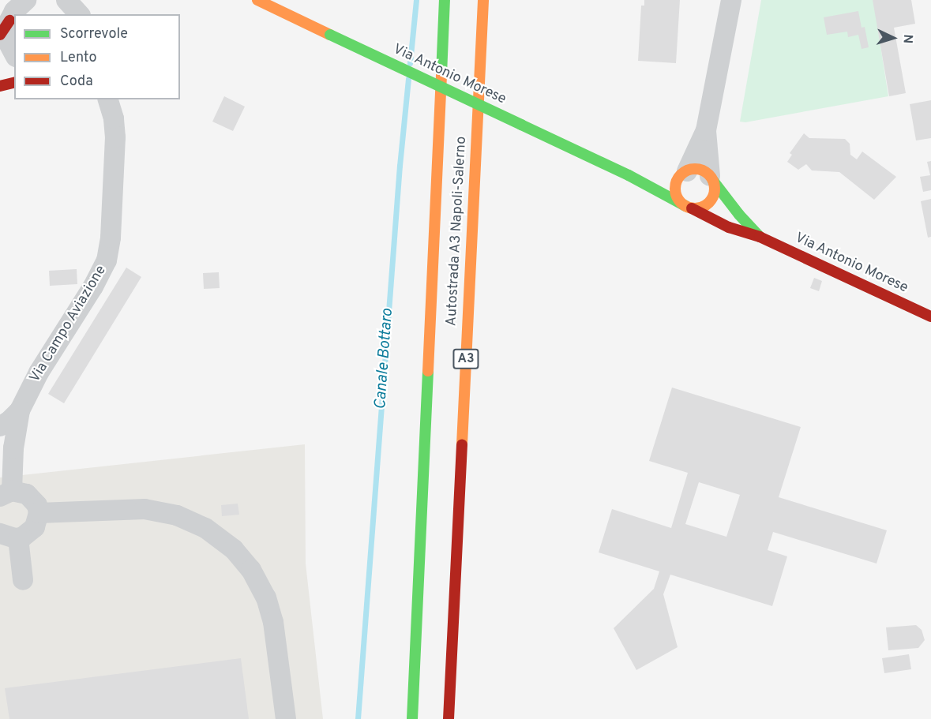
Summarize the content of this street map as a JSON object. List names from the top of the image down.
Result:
{
  "streets": {
    "main road": ["Via Antonio Morese", "Autostrada A3 Napoli-Salerno", "A3"],
    "street": ["Via Campo Aviazione"]
  },
  "water": ["Canale Bottaro"],
  "legend": ["Scorrevole", "Lento", "Coda"],
  "north": "right"
}
